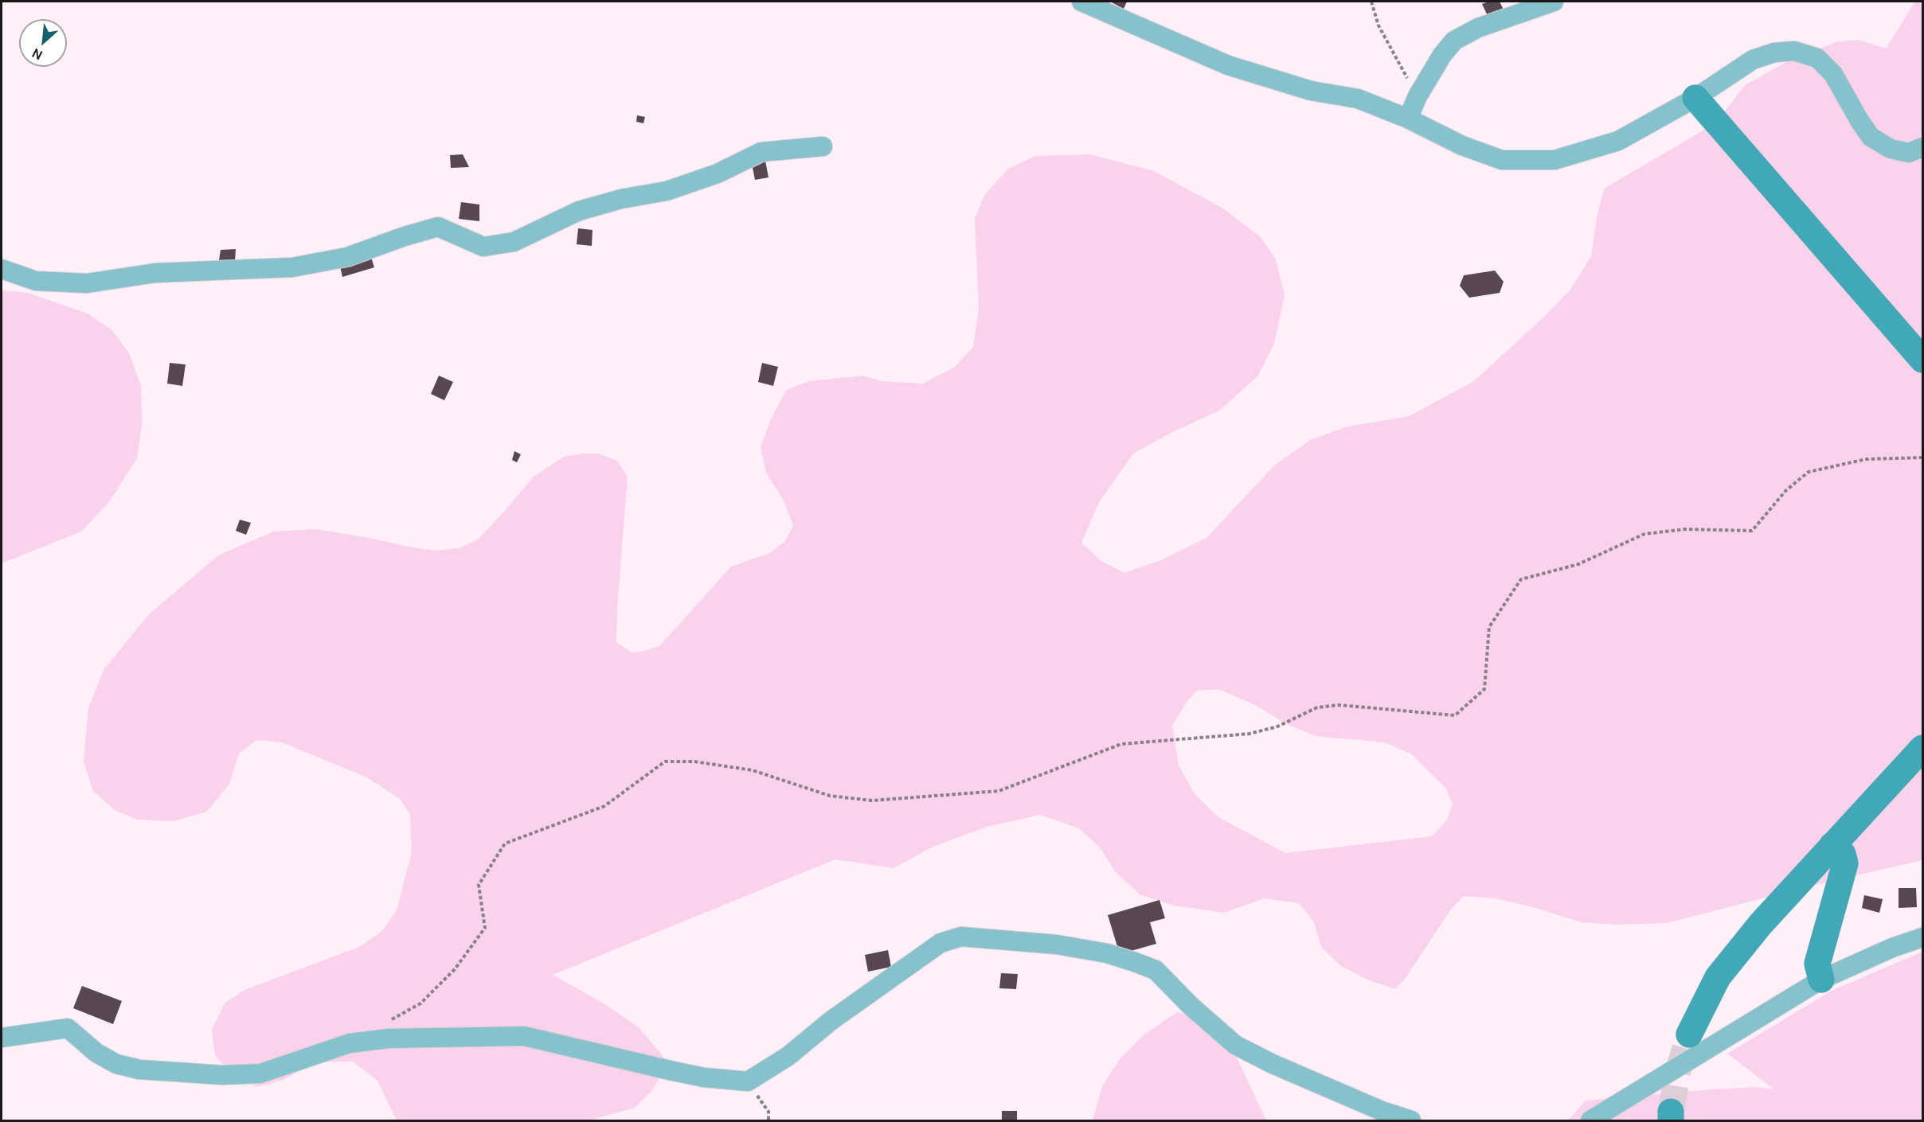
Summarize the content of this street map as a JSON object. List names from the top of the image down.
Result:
{
  "north": "bottom left"
}
